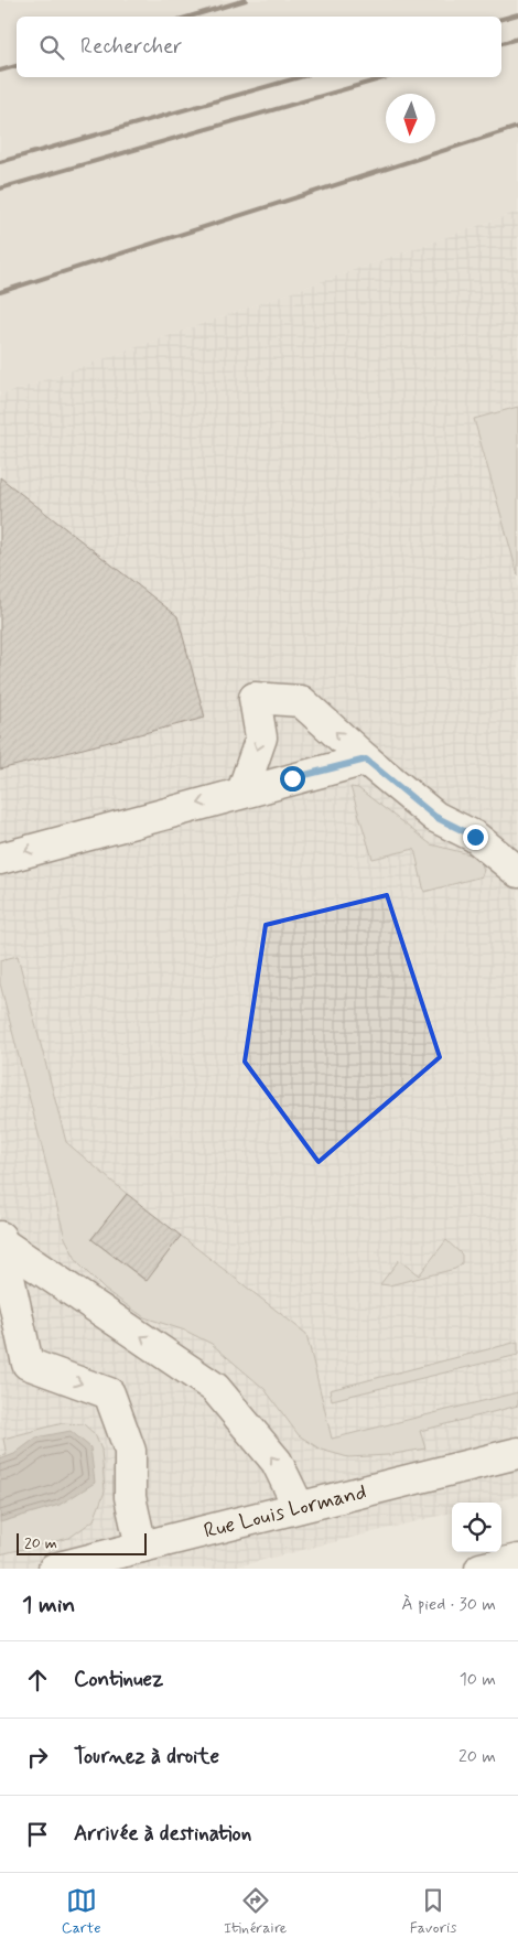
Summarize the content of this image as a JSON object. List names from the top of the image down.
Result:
{
  "streets": {
    "street": ["Rue Louis Lormand"]
  },
  "scale_bar": "20 m",
  "north": "bottom",
  "page": {
    "search": "Rechercher",
    "scale": "20 m",
    "heading": ["1 min", "À pied · 30 m"],
    "list": [
      ["Continuez", "10 m"],
      ["Tournez à droite", "20 m"],
      "Arrivée à destination"
    ],
    "nav": ["Carte", "Itinéraire", "Favoris"]
  }
}
